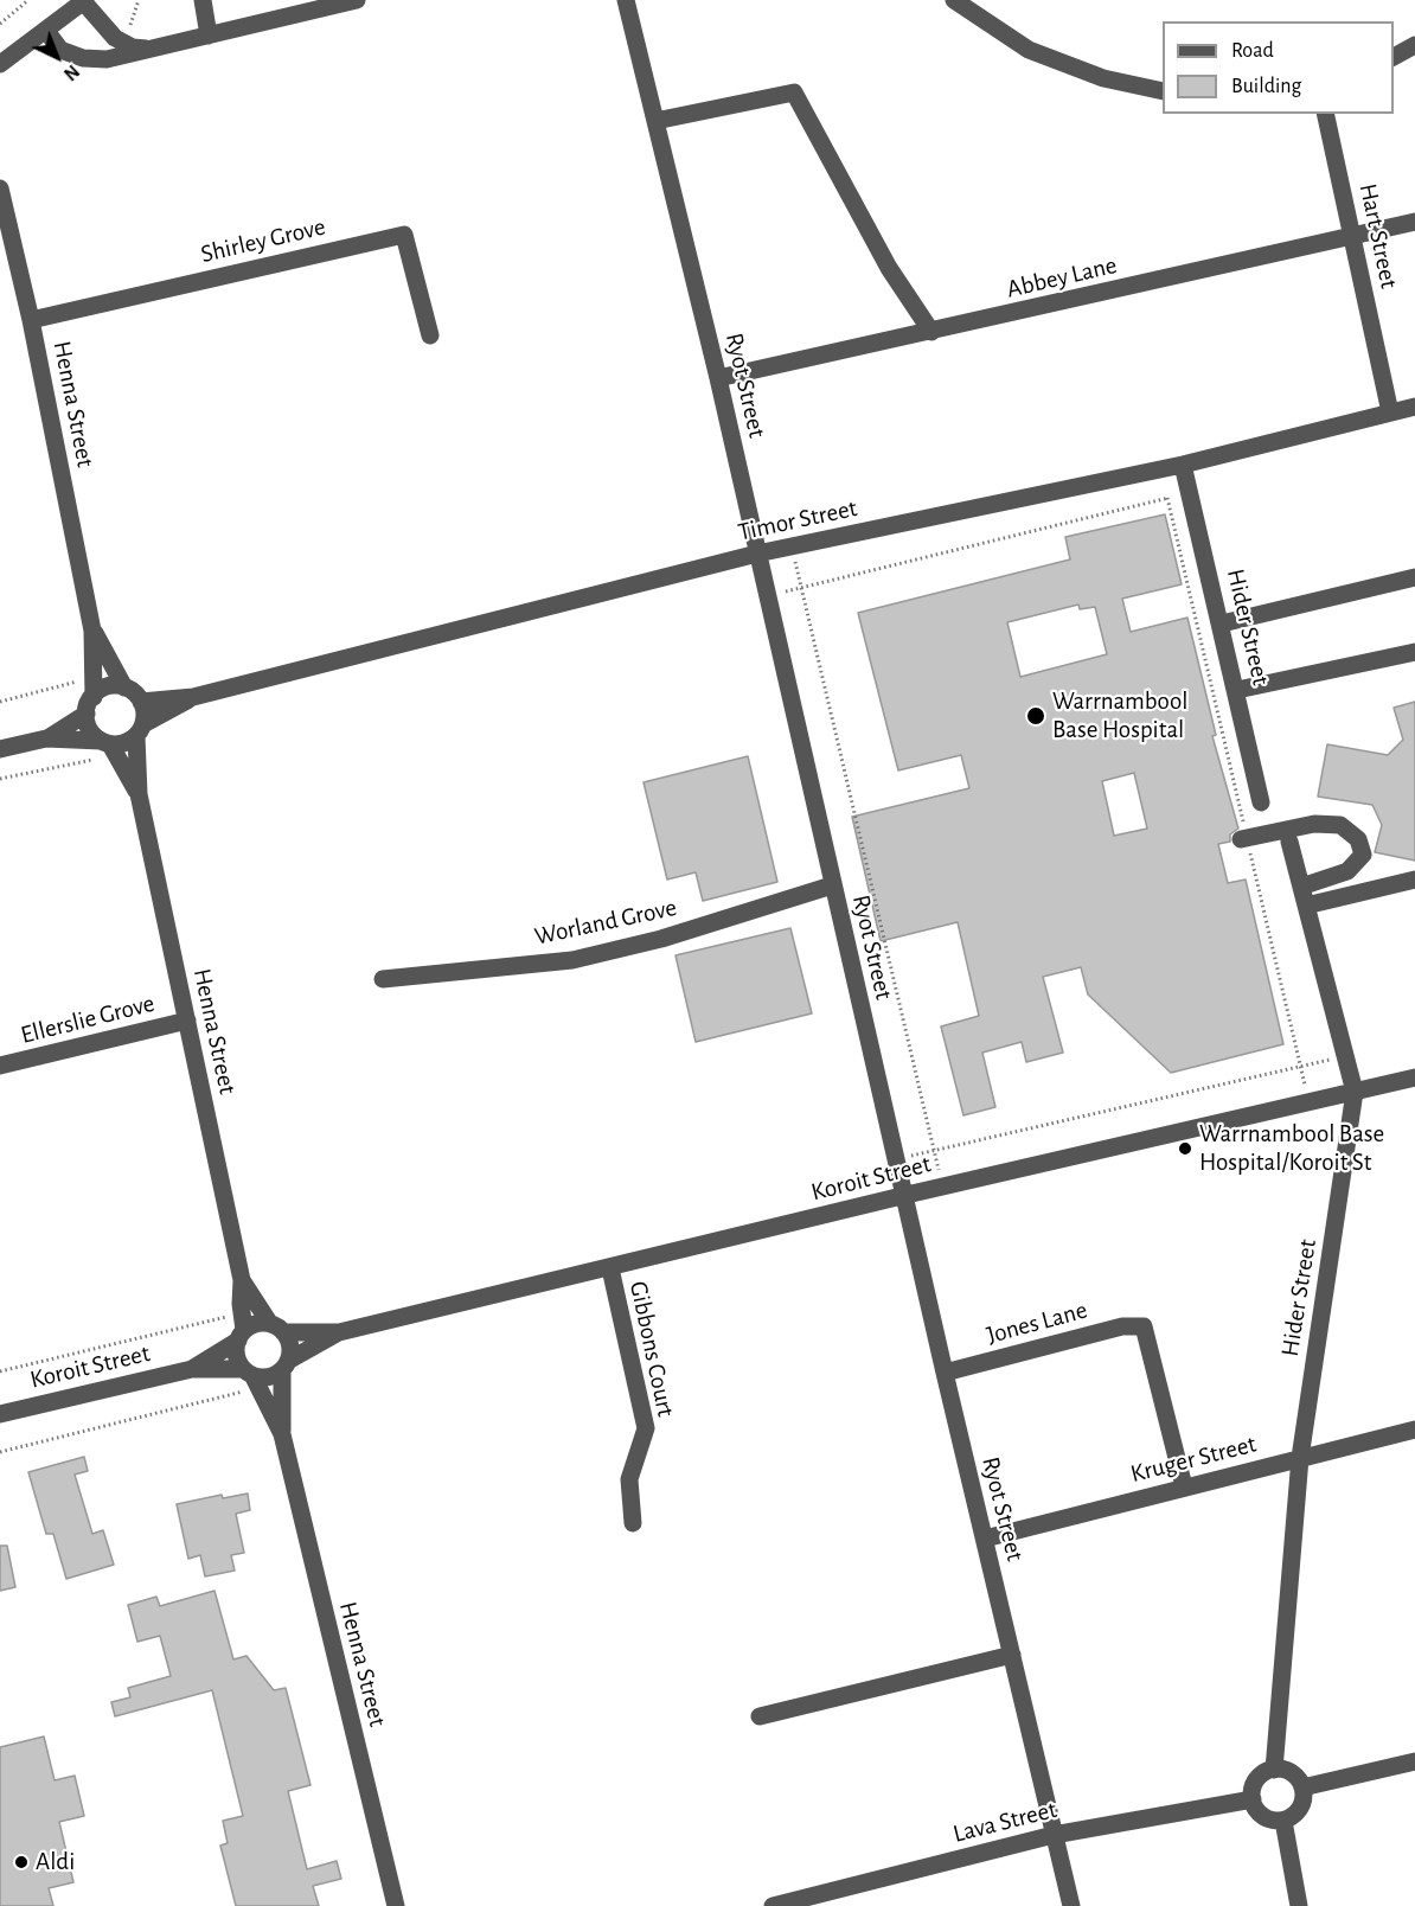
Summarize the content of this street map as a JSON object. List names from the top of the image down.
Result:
{
  "streets": {
    "street": [
      "Hart Street",
      "Shirley Grove",
      "Abbey Lane",
      "Ryot Street",
      "Henna Street",
      "Timor Street",
      "Hider Street",
      "Worland Grove",
      "Ellerslie Grove",
      "Koroit Street",
      "Jones Lane",
      "Gibbons Court",
      "Kruger Street",
      "Lava Street"
    ]
  },
  "crossings": [
    ["Hart Street", "Abbey Lane"],
    ["Hart Street", "Timor Street"],
    ["Shirley Grove", "Henna Street"],
    ["Abbey Lane", "Ryot Street"],
    ["Ryot Street", "Timor Street"],
    ["Ryot Street", "Worland Grove"],
    ["Ryot Street", "Koroit Street"],
    ["Ryot Street", "Jones Lane"],
    ["Ryot Street", "Kruger Street"],
    ["Ryot Street", "Lava Street"],
    ["Henna Street", "Timor Street"],
    ["Henna Street", "Ellerslie Grove"],
    ["Henna Street", "Koroit Street"],
    ["Timor Street", "Hider Street"],
    ["Hider Street", "Koroit Street"],
    ["Hider Street", "Kruger Street"],
    ["Hider Street", "Lava Street"],
    ["Koroit Street", "Gibbons Court"],
    ["Jones Lane", "Kruger Street"]
  ],
  "places": ["Warrnambool Base Hospital", "Warrnambool Base Hospital/Koroit St", "Aldi"],
  "legend": ["Road", "Building"],
  "north": "bottom right"
}
